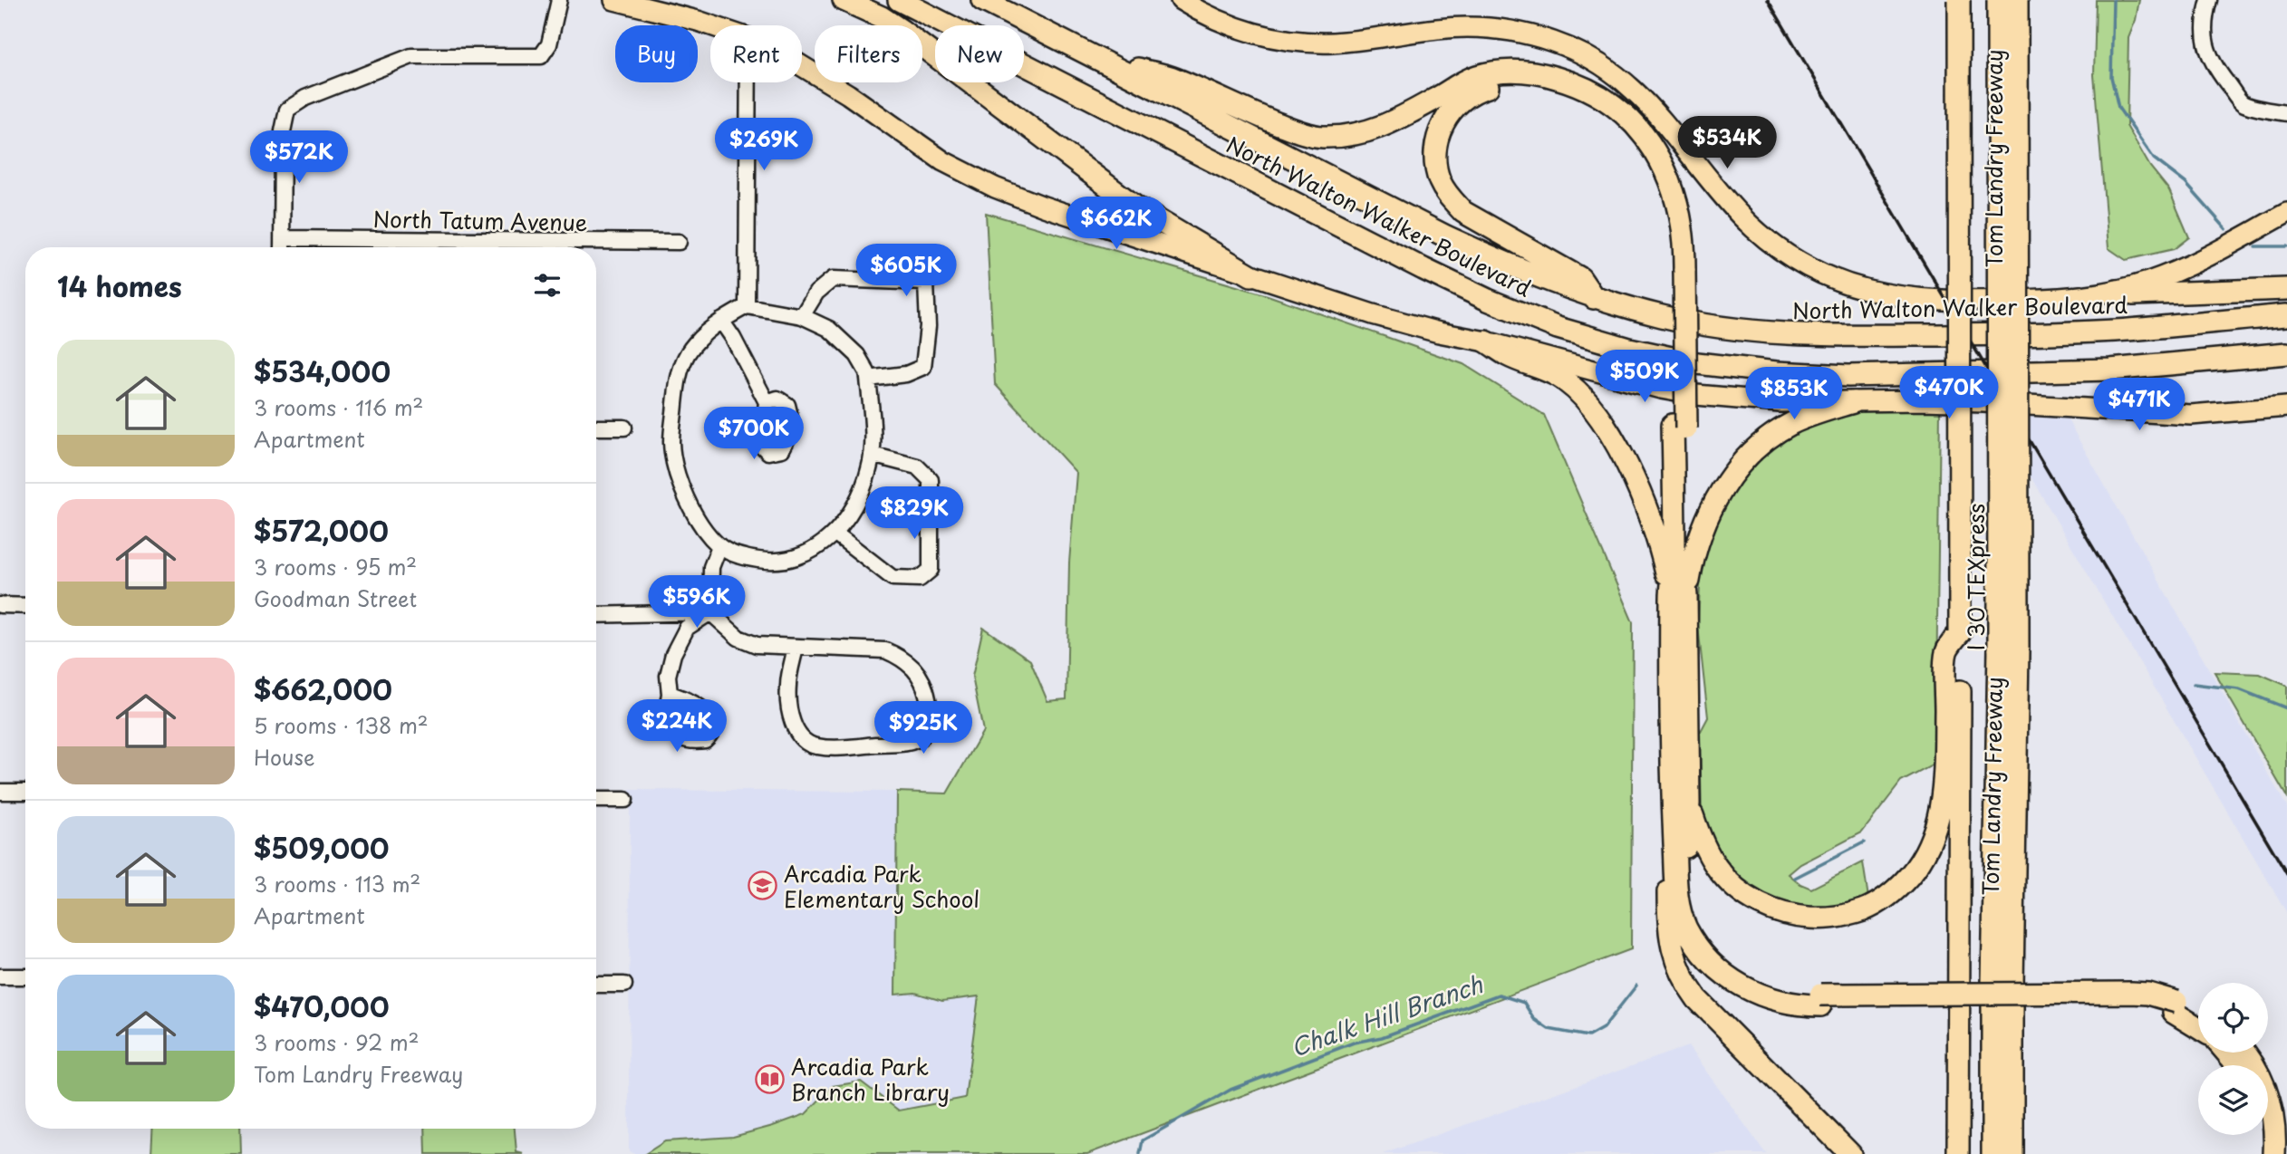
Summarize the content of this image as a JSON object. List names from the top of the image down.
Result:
{
  "streets": {
    "highway": ["Tom Landry Freeway", "North Walton Walker Boulevard", "I 30 TEXpress"],
    "street": ["North Tatum Avenue"]
  },
  "crossings": [
    ["Tom Landry Freeway", "I 30 TEXpress"]
  ],
  "water": ["Chalk Hill Branch"],
  "places": {
    "school or university": ["Arcadia Park Elementary School"],
    "library": ["Arcadia Park Branch Library"]
  },
  "page": {
    "chip": [
      "Buy",
      "Rent",
      "Filters",
      "New"
    ],
    "price": [
      "$534K",
      "$269K",
      "$572K",
      "$662K",
      "$605K",
      "$509K",
      "$470K",
      "$853K",
      "$471K",
      "$700K",
      "$829K",
      "$596K",
      "$224K",
      "$925K"
    ],
    "heading": "14 homes",
    "list": [
      {
        "name": "$534,000",
        "note": "3 rooms · 116 m² · Apartment"
      },
      {
        "name": "$572,000",
        "note": "3 rooms · 95 m² · Goodman Street"
      },
      {
        "name": "$662,000",
        "note": "5 rooms · 138 m² · House"
      },
      {
        "name": "$509,000",
        "note": "3 rooms · 113 m² · Apartment"
      },
      {
        "name": "$470,000",
        "note": "3 rooms · 92 m² · Tom Landry Freeway"
      }
    ]
  }
}
